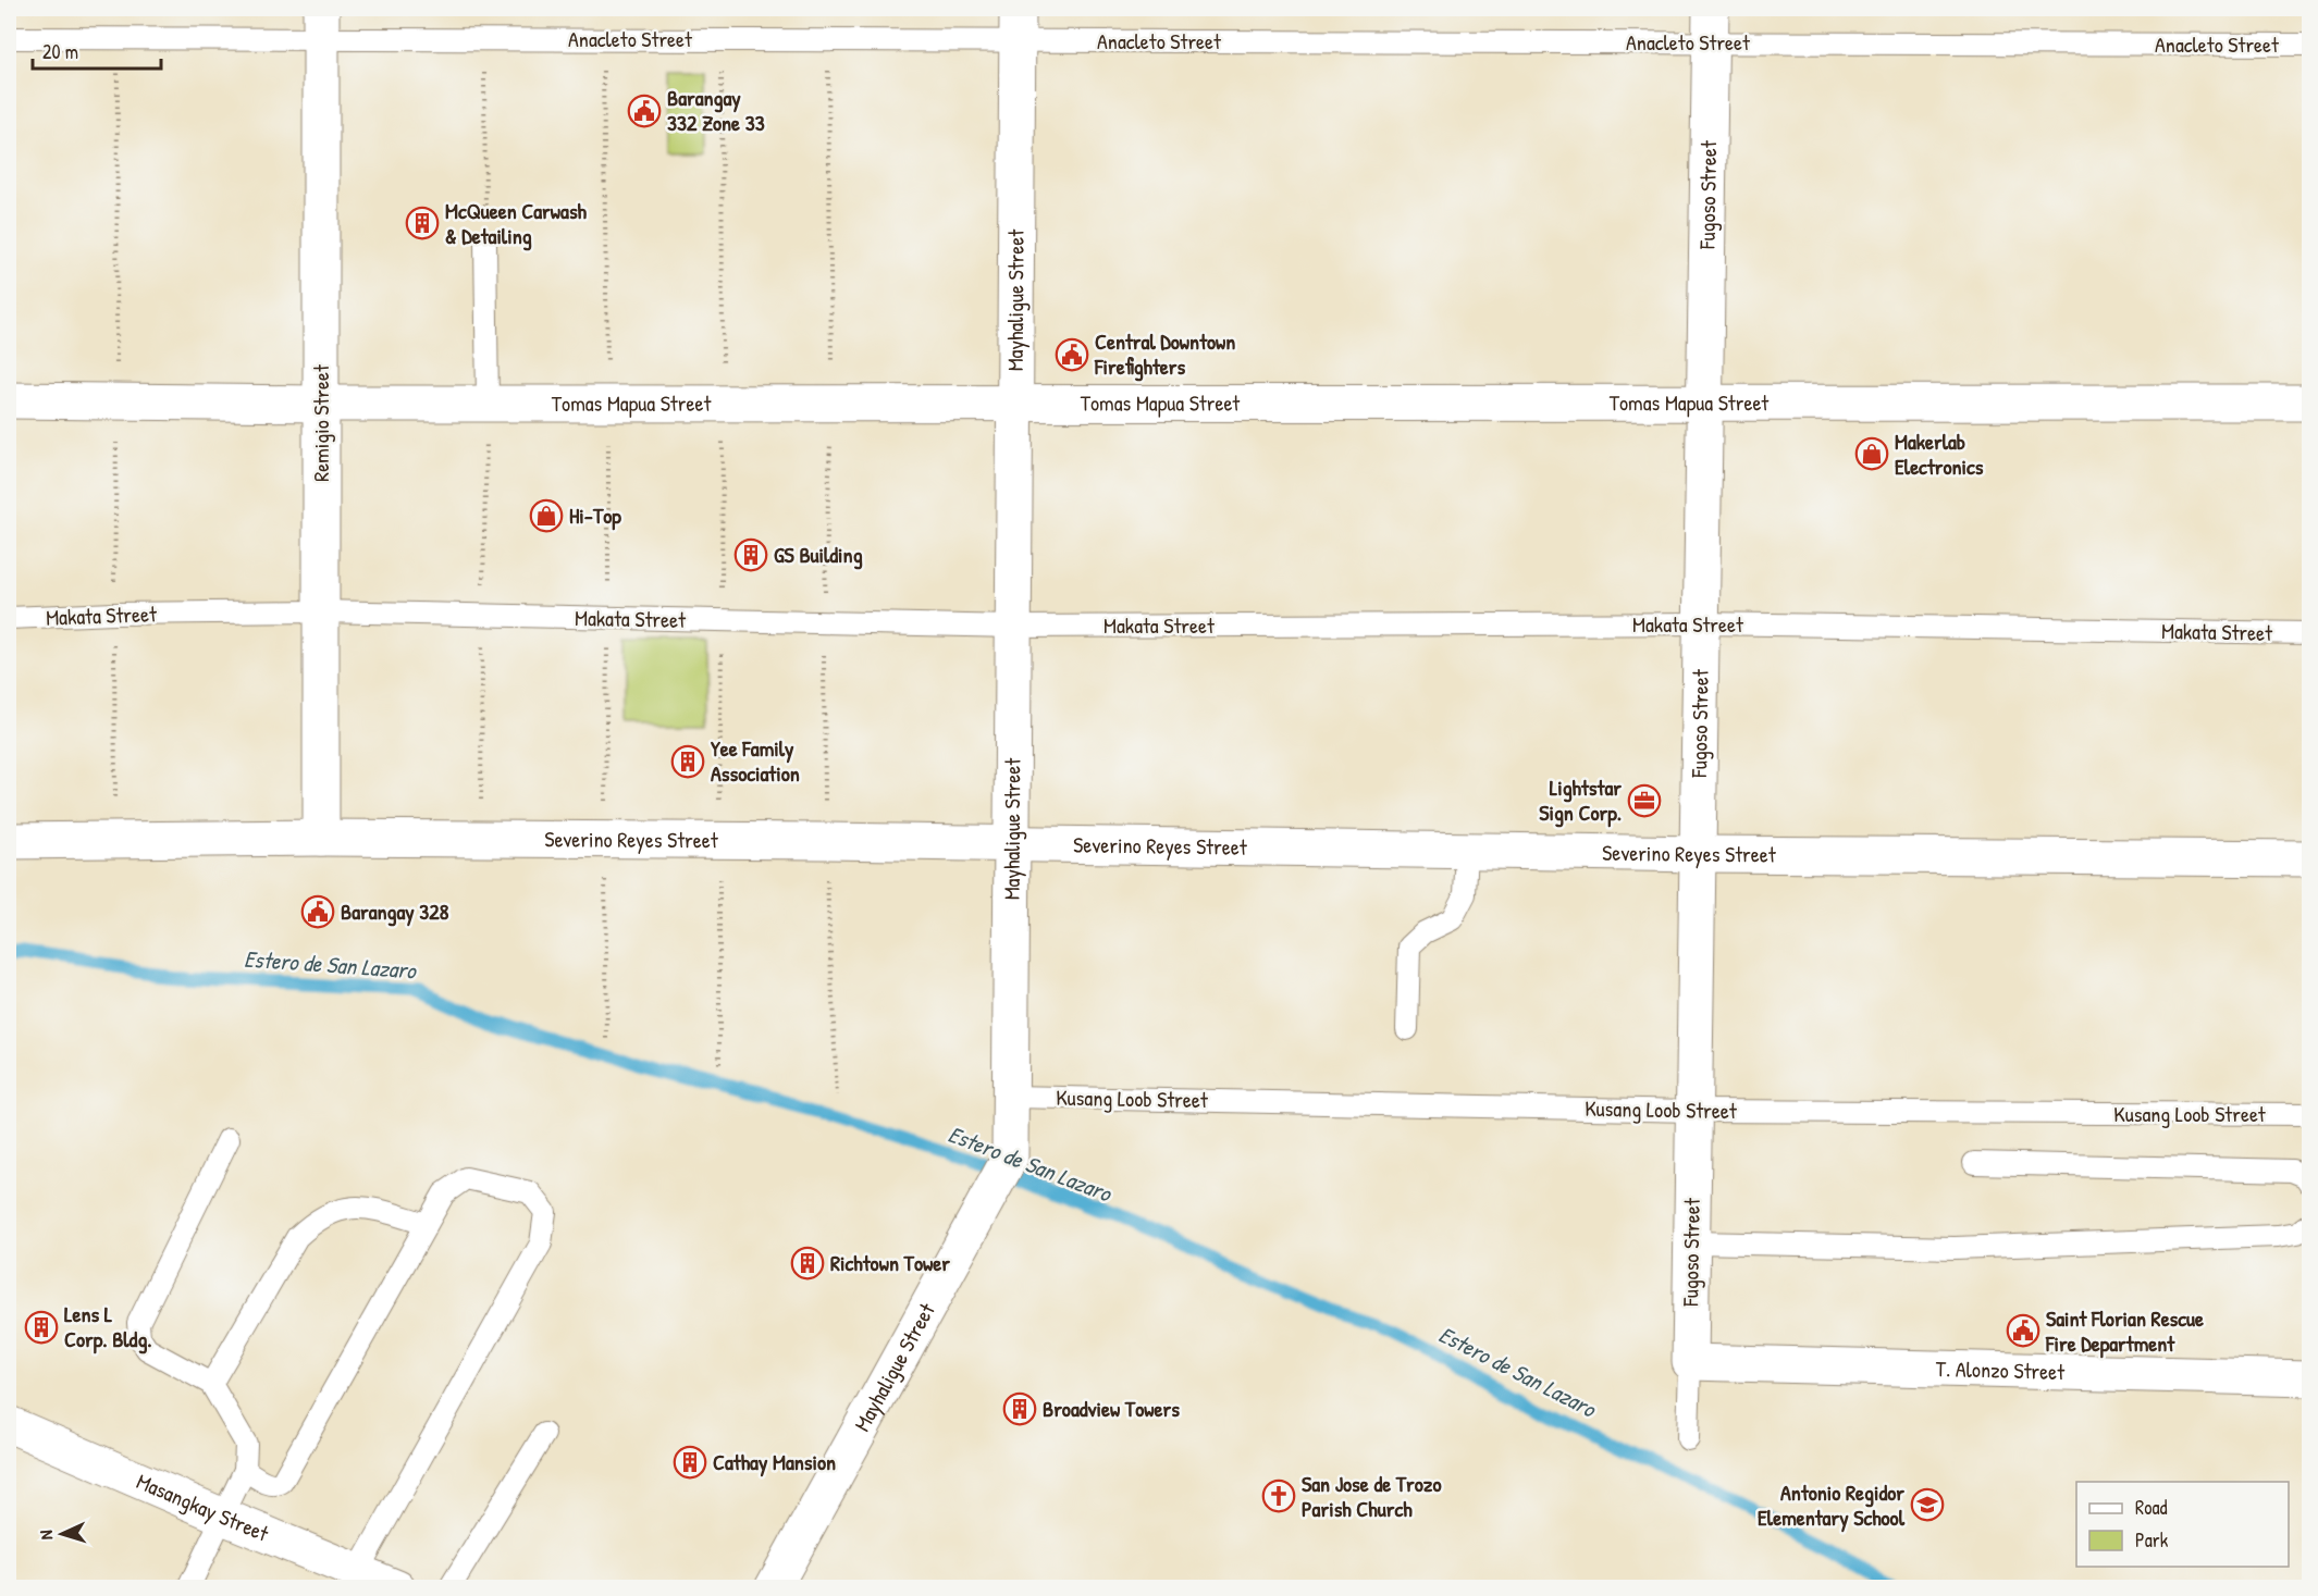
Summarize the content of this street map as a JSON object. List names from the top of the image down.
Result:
{
  "streets": {
    "street": [
      "Fugoso Street",
      "Mayhaligue Street",
      "Tomas Mapua Street",
      "Remigio Street",
      "Severino Reyes Street",
      "T. Alonzo Street",
      "Masangkay Street"
    ],
    "lane": ["Anacleto Street", "Makata Street", "Kusang Loob Street"]
  },
  "crossings": [
    ["Anacleto Street", "Fugoso Street"],
    ["Anacleto Street", "Mayhaligue Street"],
    ["Anacleto Street", "Remigio Street"],
    ["Fugoso Street", "Tomas Mapua Street"],
    ["Fugoso Street", "Makata Street"],
    ["Fugoso Street", "Severino Reyes Street"],
    ["Fugoso Street", "Kusang Loob Street"],
    ["Fugoso Street", "T. Alonzo Street"],
    ["Mayhaligue Street", "Tomas Mapua Street"],
    ["Mayhaligue Street", "Makata Street"],
    ["Mayhaligue Street", "Severino Reyes Street"],
    ["Mayhaligue Street", "Kusang Loob Street"],
    ["Tomas Mapua Street", "Remigio Street"],
    ["Remigio Street", "Makata Street"],
    ["Remigio Street", "Severino Reyes Street"]
  ],
  "water": ["Estero de San Lazaro"],
  "places": {
    "public building": [
      "Barangay 332 Zone 33",
      "Central Downtown Firefighters",
      "Barangay 328",
      "Saint Florian Rescue Fire Department"
    ],
    "building": [
      "McQueen Carwash & Detailing",
      "GS Building",
      "Yee Family Association",
      "Richtown Tower",
      "Lens L Corp. Bldg.",
      "Broadview Towers",
      "Cathay Mansion"
    ],
    "shop": ["Makerlab Electronics", "Hi-Top"],
    "office": ["Lightstar Sign Corp."],
    "church": ["San Jose de Trozo Parish Church"],
    "school or university": ["Antonio Regidor Elementary School"]
  },
  "legend": ["Road", "Park"],
  "scale_bar": "20 m",
  "north": "left"
}
